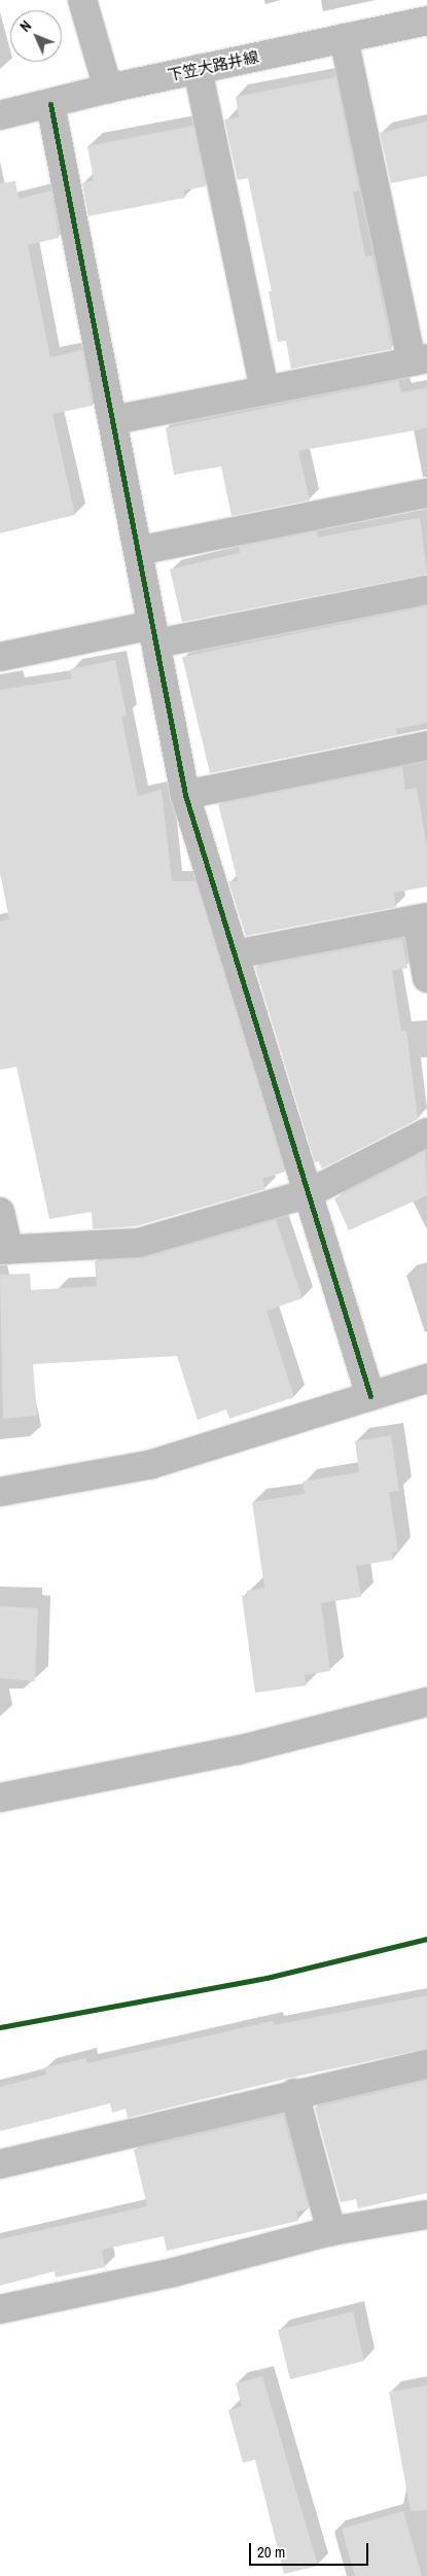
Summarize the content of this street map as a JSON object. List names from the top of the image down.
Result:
{
  "streets": {
    "street": ["下笠大路井線"]
  },
  "scale_bar": "20 m",
  "north": "top left"
}
